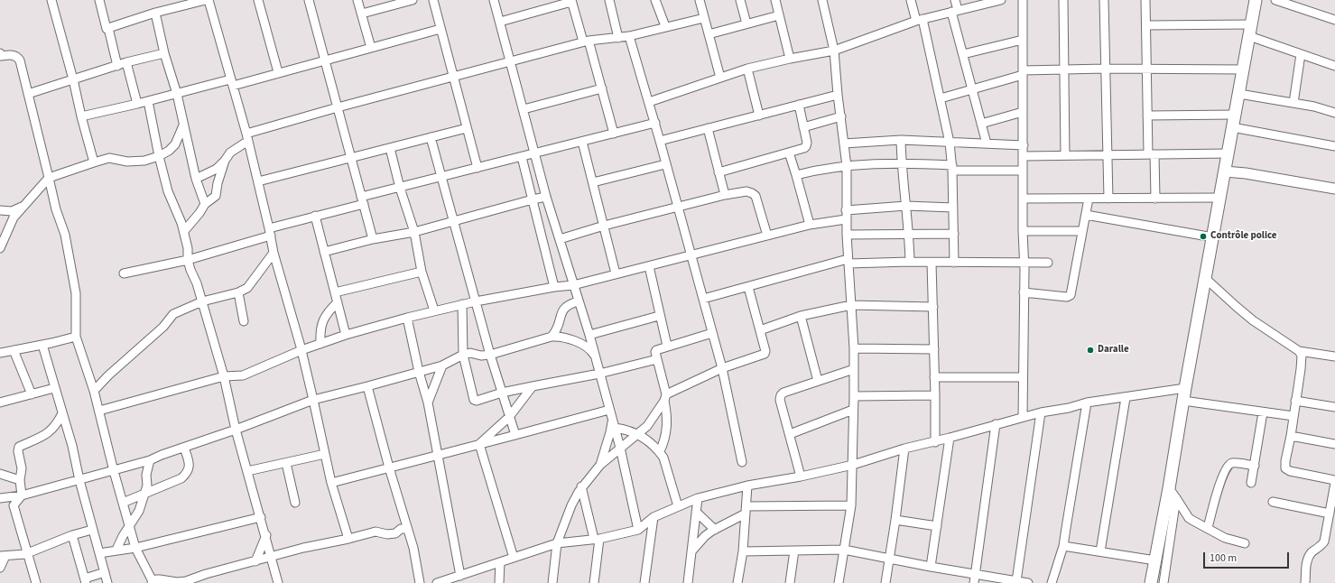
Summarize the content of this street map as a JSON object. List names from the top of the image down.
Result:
{
  "places": ["Contrôle police", "Daralle"],
  "scale_bar": "100 m"
}
